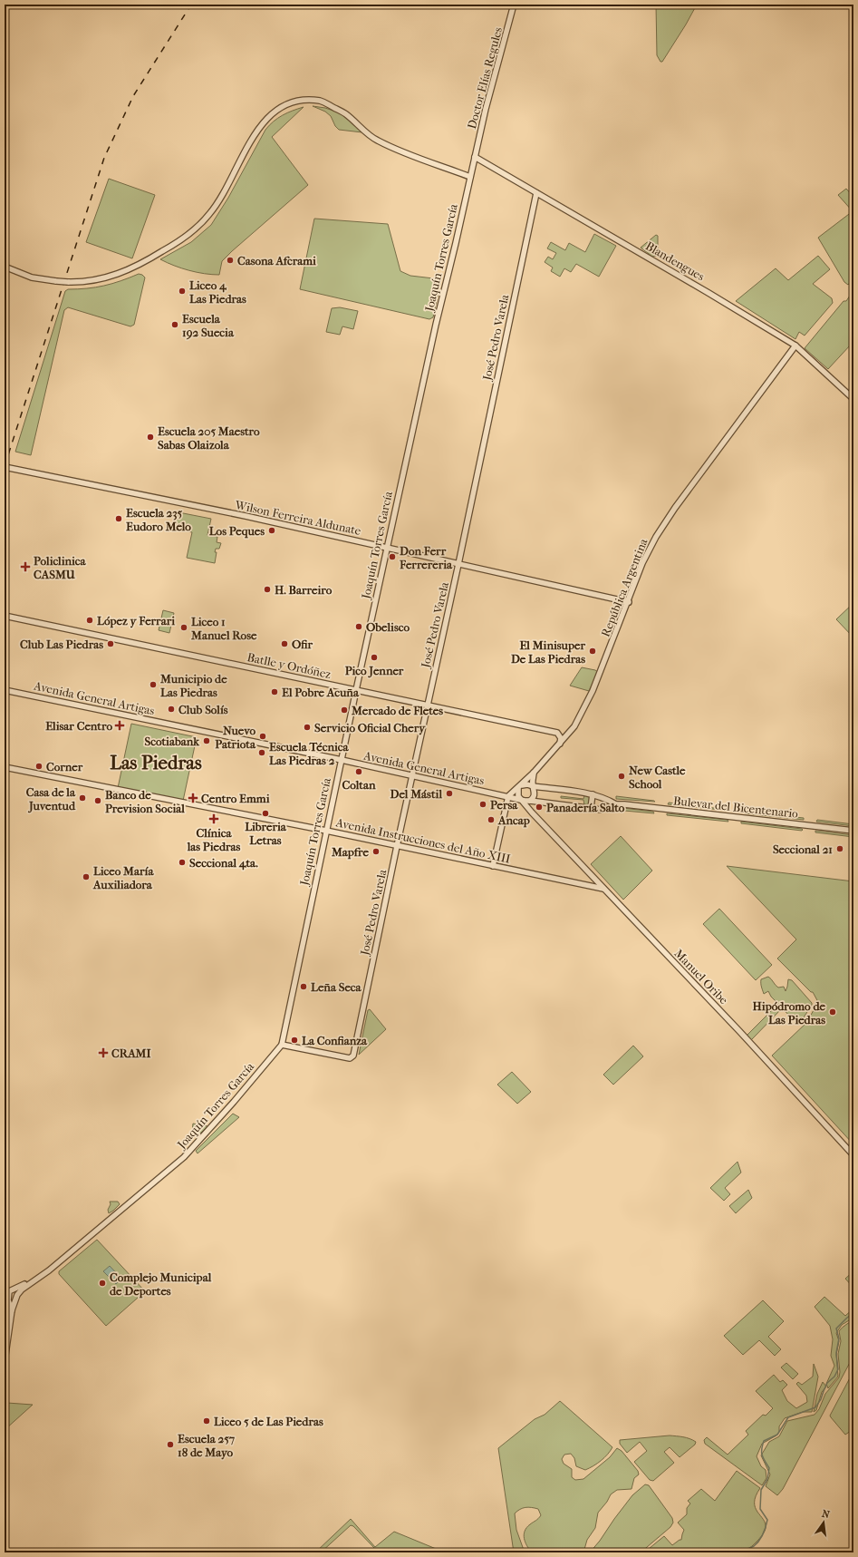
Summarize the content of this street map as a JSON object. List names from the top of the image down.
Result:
{
  "streets": {
    "street": [
      "Doctor Elías Regules",
      "Joaquín Torres García",
      "Blandengues",
      "José Pedro Varela",
      "Wilson Ferreira Aldunate",
      "República Argentina",
      "Batlle y Ordóñez",
      "Avenida General Artigas",
      "Bulevar del Bicentenario",
      "Avenida Instrucciones del Año XIII",
      "Manuel Oribe"
    ]
  },
  "crossings": [
    ["Doctor Elías Regules", "Joaquín Torres García"],
    ["Doctor Elías Regules", "Blandengues"],
    ["Joaquín Torres García", "Blandengues"],
    ["Joaquín Torres García", "José Pedro Varela"],
    ["Joaquín Torres García", "Wilson Ferreira Aldunate"],
    ["Joaquín Torres García", "Batlle y Ordóñez"],
    ["Joaquín Torres García", "Avenida General Artigas"],
    ["Joaquín Torres García", "Avenida Instrucciones del Año XIII"],
    ["Blandengues", "José Pedro Varela"],
    ["Blandengues", "República Argentina"],
    ["José Pedro Varela", "Wilson Ferreira Aldunate"],
    ["José Pedro Varela", "Batlle y Ordóñez"],
    ["José Pedro Varela", "Avenida General Artigas"],
    ["José Pedro Varela", "Avenida Instrucciones del Año XIII"],
    ["Wilson Ferreira Aldunate", "República Argentina"],
    ["República Argentina", "Batlle y Ordóñez"],
    ["República Argentina", "Avenida General Artigas"],
    ["República Argentina", "Bulevar del Bicentenario"],
    ["Avenida General Artigas", "Bulevar del Bicentenario"],
    ["Avenida Instrucciones del Año XIII", "Manuel Oribe"]
  ],
  "districts": ["Las Piedras"],
  "places": {
    "other": [
      "Casona Afcrami",
      "Liceo 4 Las Piedras",
      "Escuela 192 Suecia",
      "Escuela 205 Maestro Sabas Olaizola",
      "Escuela 235 Eudoro Melo",
      "Los Peques",
      "Don Ferr Ferrereria",
      "H. Barreiro",
      "López y Ferrari",
      "Obelisco",
      "Liceo 1 Manuel Rose",
      "Club Las Piedras",
      "Ofir",
      "El Minisuper De Las Piedras",
      "Pico Jenner",
      "Municipio de Las Piedras",
      "El Pobre Acuña",
      "Club Solís",
      "Mercado de Fletes",
      "Servicio Oficial Chery",
      "Nuevo Patriota",
      "Scotiabank",
      "Escuela Técnica Las Piedras 2",
      "Corner",
      "Coltan",
      "New Castle School",
      "Del Mástil",
      "Casa de la Juventud",
      "Banco de Prevision Social",
      "Persa",
      "Panadería Salto",
      "Libreria Letras",
      "Ancap",
      "Seccional 21",
      "Mapfre",
      "Seccional 4ta.",
      "Liceo María Auxiliadora",
      "Leña Seca",
      "Hipódromo de Las Piedras",
      "La Confianza",
      "Complejo Municipal de Deportes",
      "Liceo 5 de Las Piedras",
      "Escuela 257 18 de Mayo"
    ],
    "health": [
      "Policlinica CASMU",
      "Elisar Centro",
      "Centro Emmi",
      "Clínica las Piedras",
      "CRAMI"
    ]
  },
  "north": "top"
}
